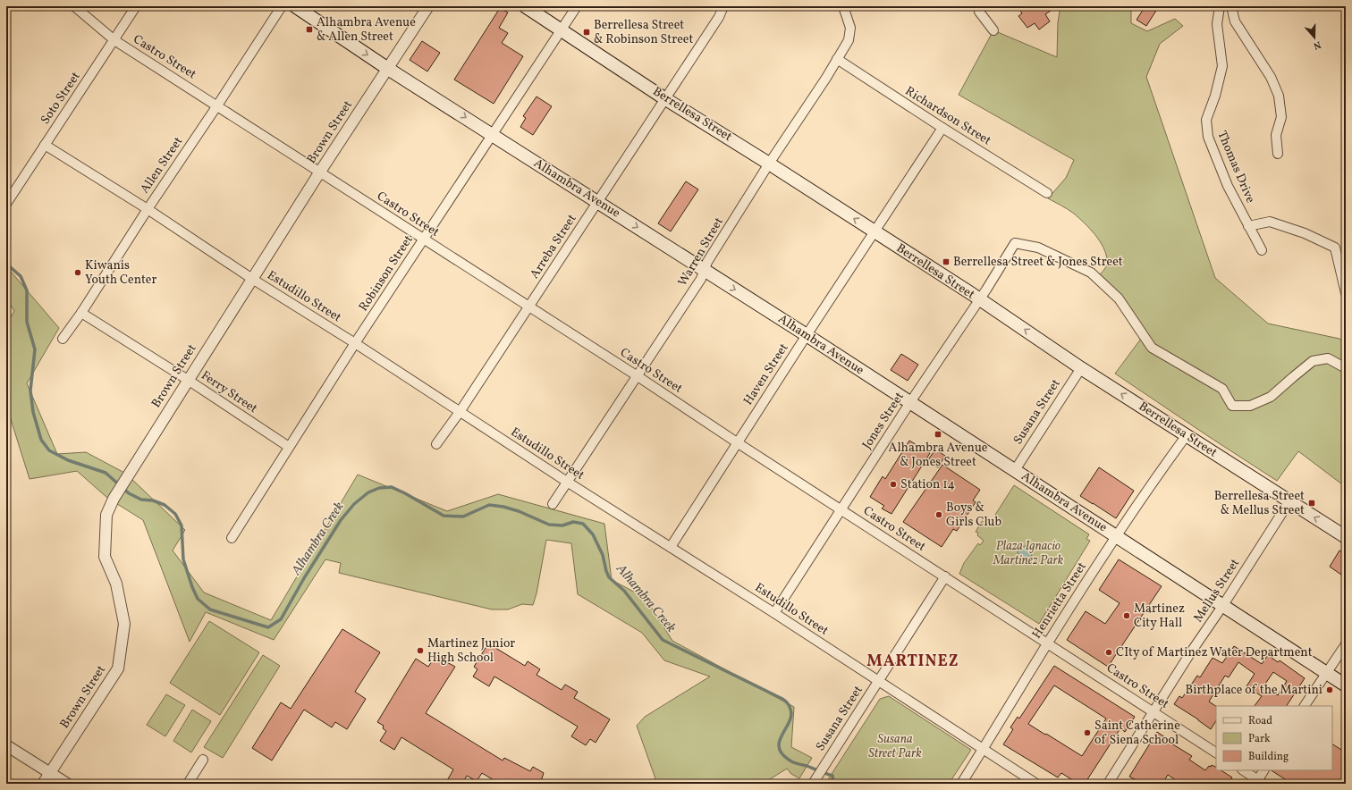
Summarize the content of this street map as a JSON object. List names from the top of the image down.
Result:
{
  "streets": {
    "main road": ["Berrellesa Street", "Alhambra Avenue"],
    "street": [
      "Castro Street",
      "Soto Street",
      "Richardson Street",
      "Brown Street",
      "Allen Street",
      "Thomas Drive",
      "Arreba Street",
      "Warren Street",
      "Robinson Street",
      "Estudillo Street",
      "Haven Street",
      "Ferry Street",
      "Susana Street",
      "Jones Street",
      "Mellus Street",
      "Henrietta Street"
    ]
  },
  "crossings": [
    ["Castro Street", "Soto Street"],
    ["Castro Street", "Brown Street"],
    ["Castro Street", "Allen Street"],
    ["Castro Street", "Arreba Street"],
    ["Castro Street", "Warren Street"],
    ["Castro Street", "Robinson Street"],
    ["Castro Street", "Haven Street"],
    ["Castro Street", "Susana Street"],
    ["Castro Street", "Jones Street"],
    ["Castro Street", "Mellus Street"],
    ["Castro Street", "Henrietta Street"],
    ["Soto Street", "Estudillo Street"],
    ["Berrellesa Street", "Arreba Street"],
    ["Berrellesa Street", "Warren Street"],
    ["Berrellesa Street", "Robinson Street"],
    ["Berrellesa Street", "Haven Street"],
    ["Berrellesa Street", "Susana Street"],
    ["Berrellesa Street", "Jones Street"],
    ["Berrellesa Street", "Mellus Street"],
    ["Berrellesa Street", "Henrietta Street"],
    ["Richardson Street", "Warren Street"],
    ["Richardson Street", "Haven Street"],
    ["Brown Street", "Alhambra Avenue"],
    ["Brown Street", "Estudillo Street"],
    ["Brown Street", "Ferry Street"],
    ["Allen Street", "Estudillo Street"],
    ["Allen Street", "Ferry Street"],
    ["Alhambra Avenue", "Arreba Street"],
    ["Alhambra Avenue", "Warren Street"],
    ["Alhambra Avenue", "Robinson Street"],
    ["Alhambra Avenue", "Haven Street"],
    ["Alhambra Avenue", "Susana Street"],
    ["Alhambra Avenue", "Jones Street"],
    ["Alhambra Avenue", "Mellus Street"],
    ["Alhambra Avenue", "Henrietta Street"],
    ["Arreba Street", "Estudillo Street"],
    ["Warren Street", "Estudillo Street"],
    ["Robinson Street", "Estudillo Street"],
    ["Robinson Street", "Ferry Street"],
    ["Estudillo Street", "Haven Street"],
    ["Estudillo Street", "Susana Street"],
    ["Estudillo Street", "Jones Street"],
    ["Estudillo Street", "Henrietta Street"]
  ],
  "one_way": ["Berrellesa Street", "Alhambra Avenue"],
  "districts": ["MARTINEZ"],
  "water": ["Alhambra Creek"],
  "parks": ["Plaza Ignacio Martinez Park", "Susana Street Park"],
  "places": {
    "transit": [
      "Alhambra Avenue & Allen Street",
      "Berrellesa Street & Robinson Street",
      "Berrellesa Street & Jones Street",
      "Alhambra Avenue & Jones Street",
      "Berrellesa Street & Mellus Street"
    ],
    "other": [
      "Kiwanis Youth Center",
      "Station 14",
      "Boys & Girls Club",
      "Martinez City Hall",
      "Martinez Junior High School",
      "CIty of Martinez Water Department",
      "Birthplace of the Martini",
      "Saint Catherine of Siena School"
    ]
  },
  "legend": ["Road", "Park", "Building"],
  "north": "bottom"
}
